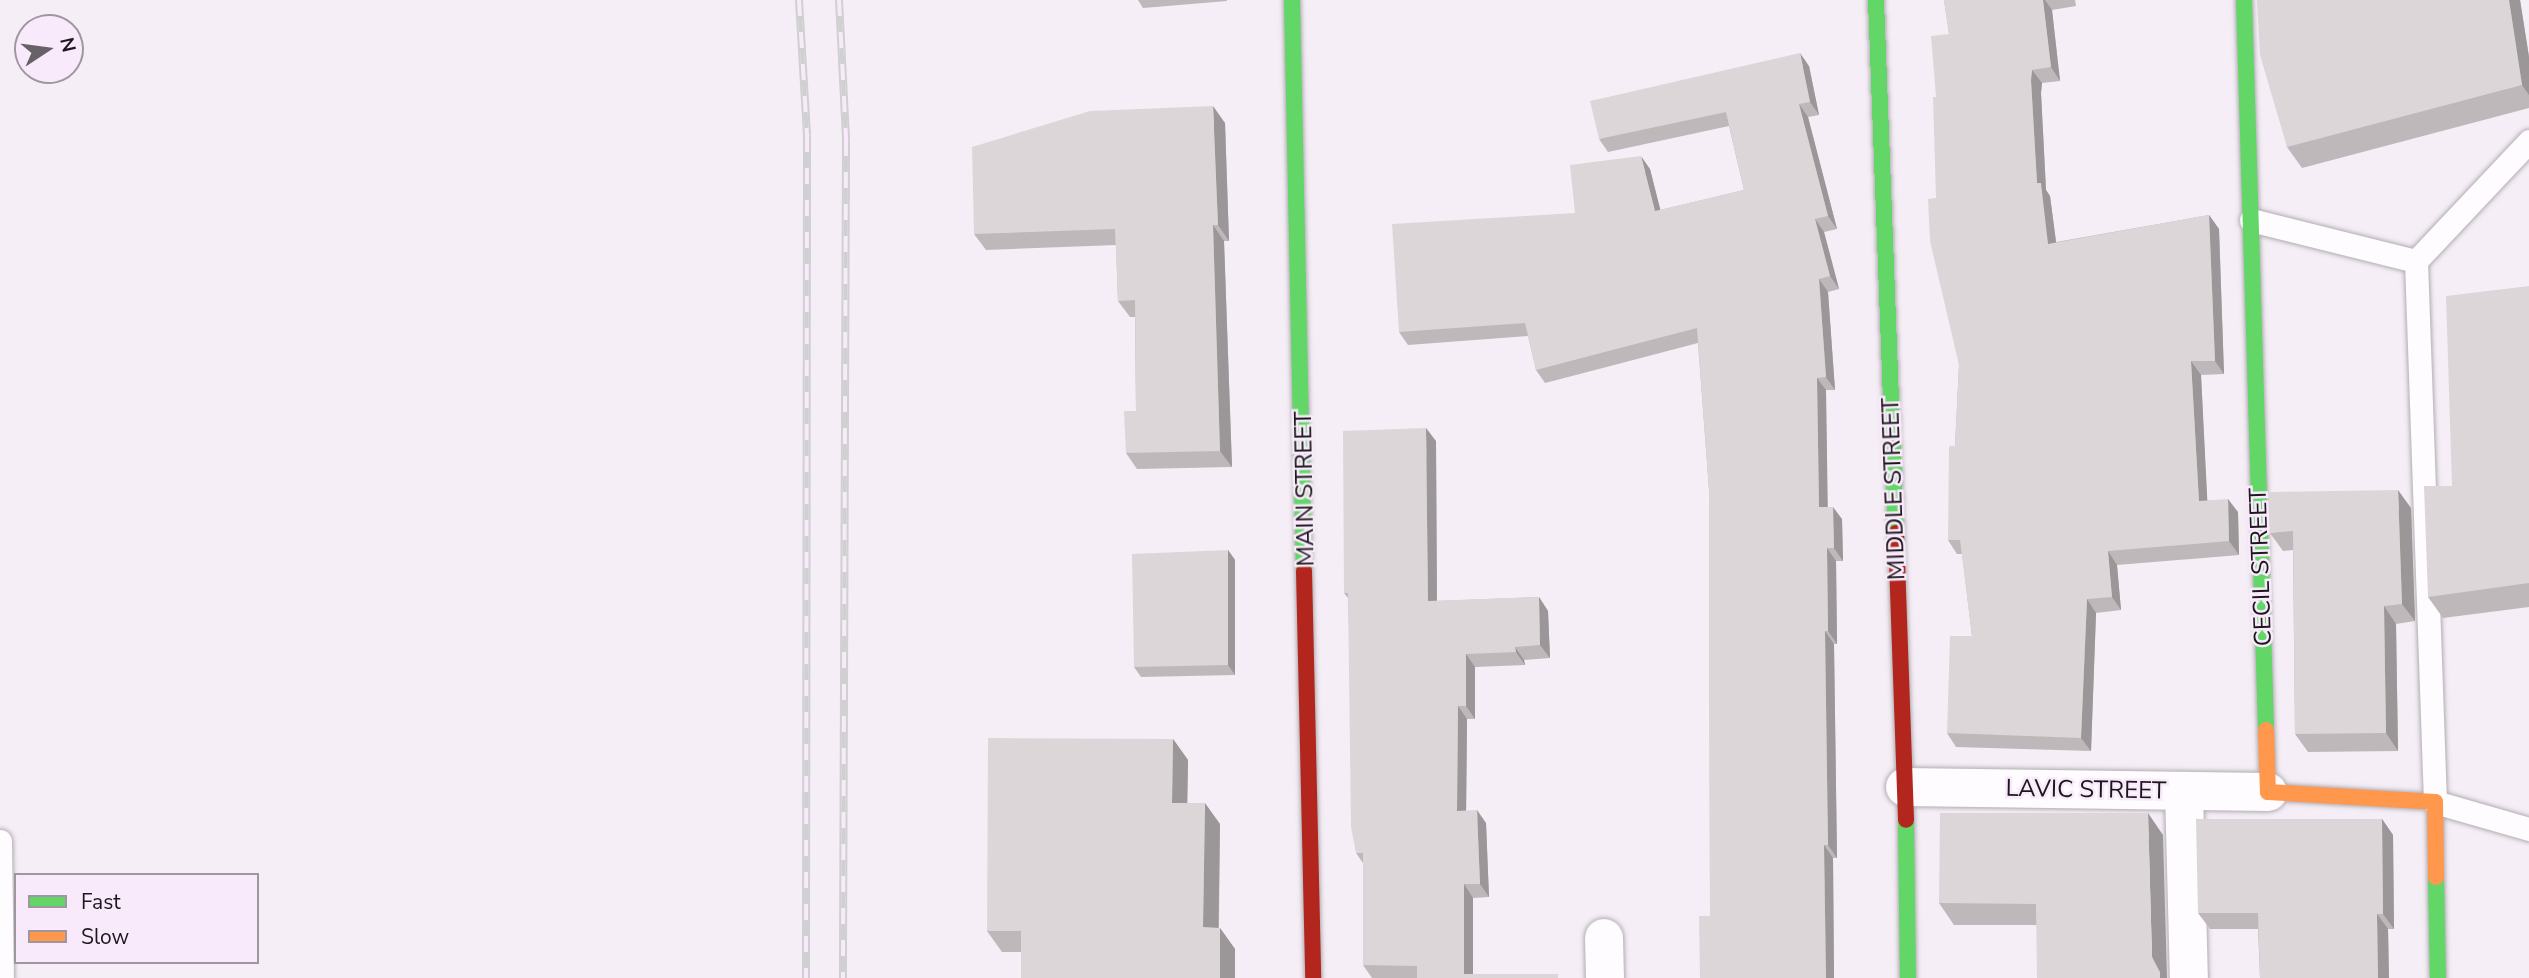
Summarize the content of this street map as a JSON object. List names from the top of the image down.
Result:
{
  "streets": {
    "street": [
      "MAIN STREET",
      "MIDDLE STREET",
      "CECIL STREET",
      "LAVIC STREET"
    ]
  },
  "crossings": [
    ["MIDDLE STREET", "LAVIC STREET"],
    ["CECIL STREET", "LAVIC STREET"]
  ],
  "legend": ["Fast", "Slow"],
  "north": "right"
}
